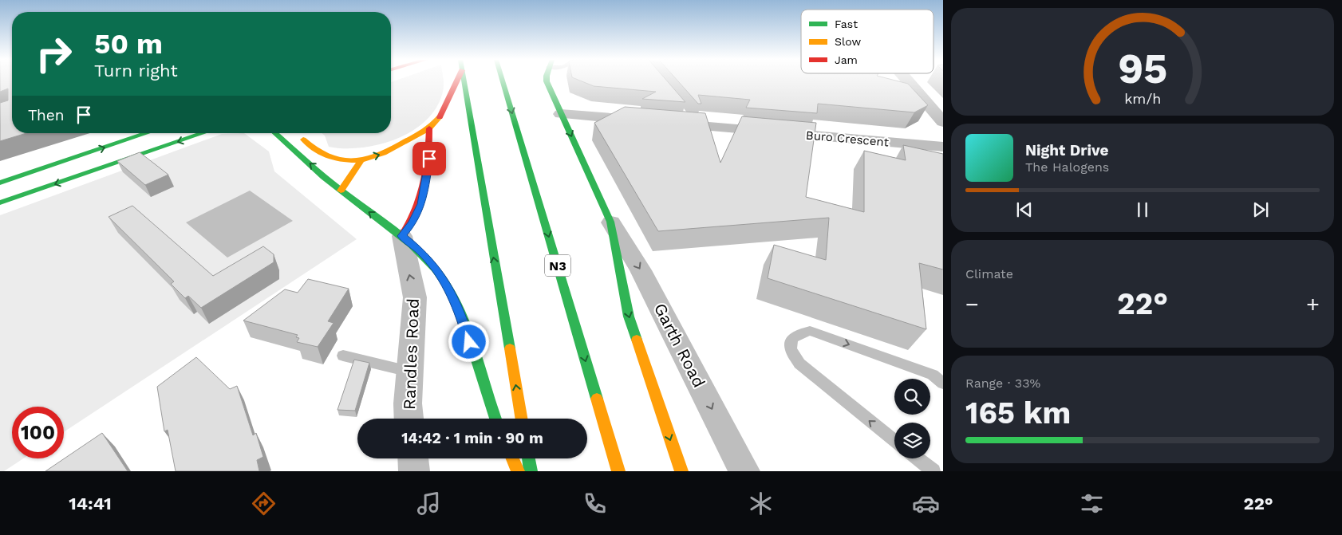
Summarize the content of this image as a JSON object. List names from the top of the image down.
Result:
{
  "streets": {
    "main road": ["N3"],
    "street": ["Buro Crescent", "Garth Road", "Randles Road"]
  },
  "one_way": ["Garth Road", "Randles Road"],
  "legend": ["Fast", "Slow", "Jam"],
  "page": {
    "turn": ["50 m", "Turn right"],
    "then": "Then",
    "song": ["Night Drive", "The Halogens"],
    "tile": [
      "Climate",
      ["Range · 33%", "165 km"]
    ],
    "heat": ["−", "22°", "+"],
    "limit": "100",
    "trip": "14:42 · 1 min · 90 m",
    "tabs": ["14:41", "22°"],
    "gauge": ["95", "km/h"]
  }
}
